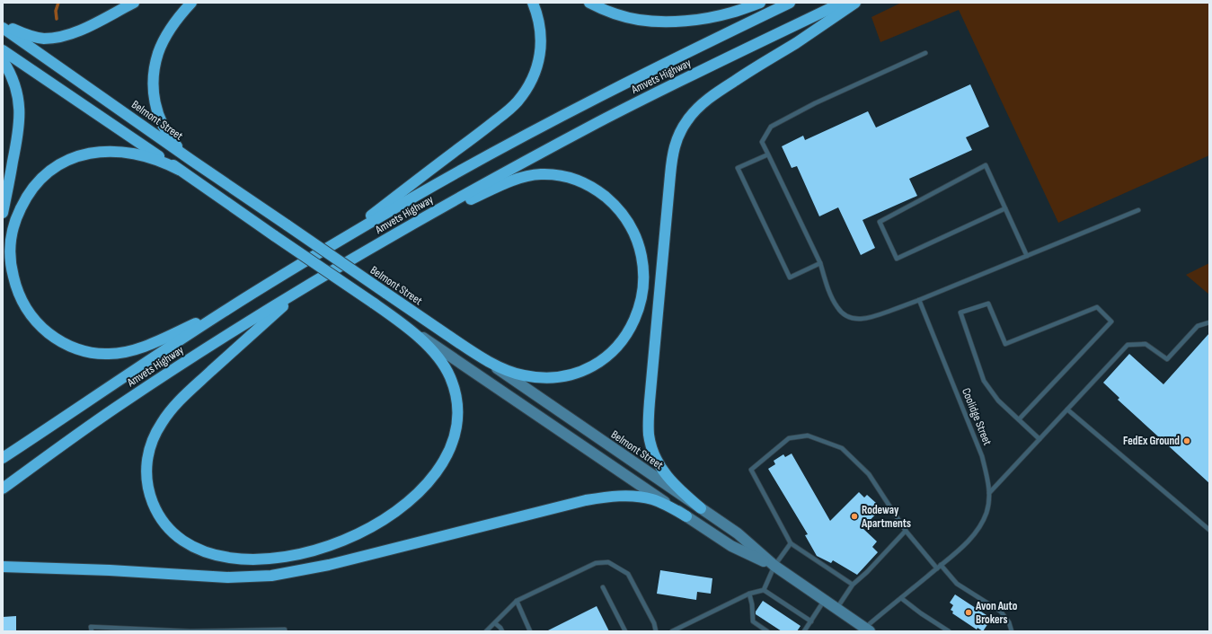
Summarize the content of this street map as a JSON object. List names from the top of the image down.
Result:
{
  "streets": {
    "highway": ["Amvets Highway", "Belmont Street"],
    "lane": ["Coolidge Street"]
  },
  "crossings": [
    ["Belmont Street", "Coolidge Street"]
  ],
  "places": ["FedEx Ground", "Rodeway Apartments", "Avon Auto Brokers"]
}
